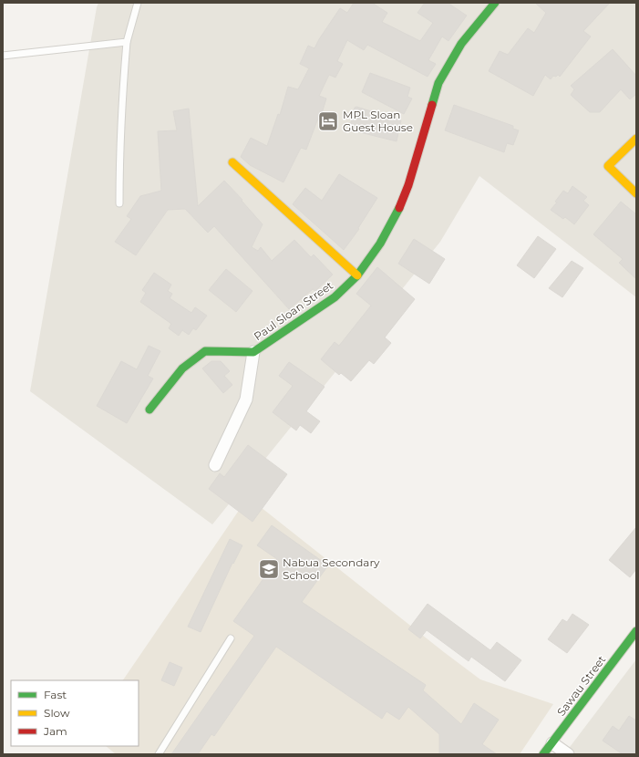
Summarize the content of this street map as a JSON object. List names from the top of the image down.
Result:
{
  "streets": {
    "street": ["Paul Sloan Street", "Sawau Street"]
  },
  "places": {
    "hotel": ["MPL Sloan Guest House"],
    "school or university": ["Nabua Secondary School"]
  },
  "legend": ["Fast", "Slow", "Jam"]
}
